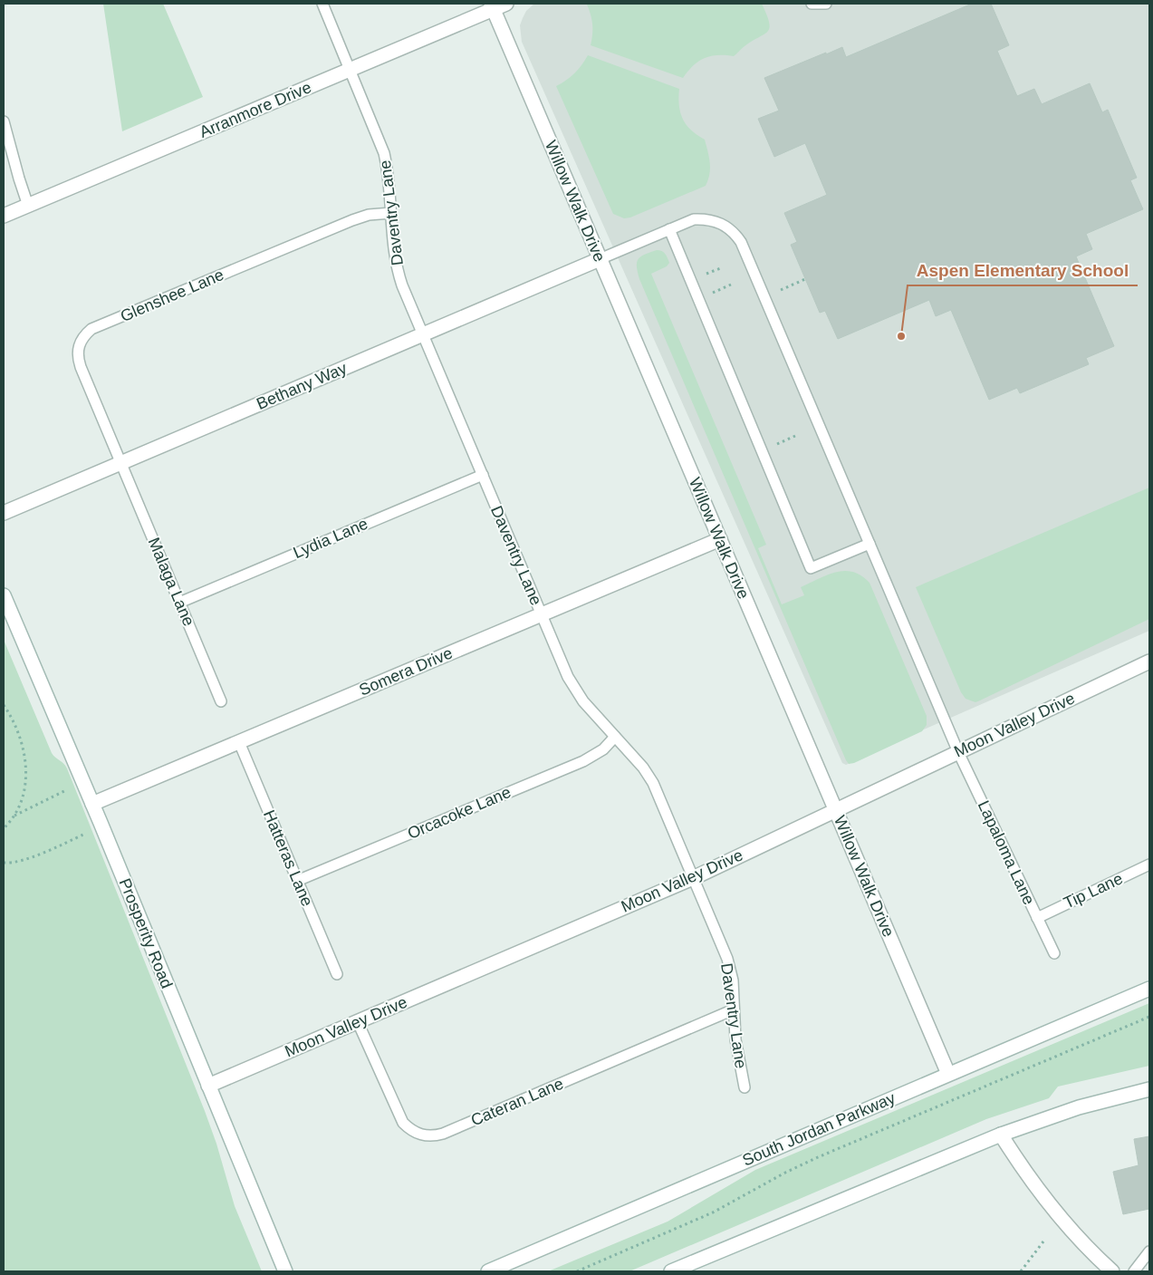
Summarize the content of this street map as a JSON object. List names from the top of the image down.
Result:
{
  "streets": {
    "street": [
      "Arranmore Drive",
      "Willow Walk Drive",
      "Bethany Way",
      "Somera Drive",
      "Moon Valley Drive",
      "Prosperity Road",
      "South Jordan Parkway"
    ],
    "lane": [
      "Daventry Lane",
      "Glenshee Lane",
      "Lydia Lane",
      "Malaga Lane",
      "Orcacoke Lane",
      "Lapaloma Lane",
      "Hatteras Lane",
      "Tip Lane",
      "Cateran Lane"
    ]
  },
  "crossings": [
    ["Arranmore Drive", "Willow Walk Drive"],
    ["Arranmore Drive", "Daventry Lane"],
    ["Willow Walk Drive", "Bethany Way"],
    ["Willow Walk Drive", "Somera Drive"],
    ["Willow Walk Drive", "Moon Valley Drive"],
    ["Willow Walk Drive", "Lapaloma Lane"],
    ["Willow Walk Drive", "South Jordan Parkway"],
    ["Daventry Lane", "Glenshee Lane"],
    ["Daventry Lane", "Bethany Way"],
    ["Daventry Lane", "Lydia Lane"],
    ["Daventry Lane", "Somera Drive"],
    ["Daventry Lane", "Moon Valley Drive"],
    ["Daventry Lane", "Orcacoke Lane"],
    ["Daventry Lane", "Cateran Lane"],
    ["Glenshee Lane", "Bethany Way"],
    ["Glenshee Lane", "Malaga Lane"],
    ["Bethany Way", "Malaga Lane"],
    ["Bethany Way", "Lapaloma Lane"],
    ["Lydia Lane", "Malaga Lane"],
    ["Somera Drive", "Hatteras Lane"],
    ["Somera Drive", "Prosperity Road"],
    ["Moon Valley Drive", "Lapaloma Lane"],
    ["Moon Valley Drive", "Prosperity Road"],
    ["Moon Valley Drive", "Cateran Lane"],
    ["Orcacoke Lane", "Hatteras Lane"],
    ["Lapaloma Lane", "Tip Lane"]
  ],
  "places": ["Aspen Elementary School"]
}
